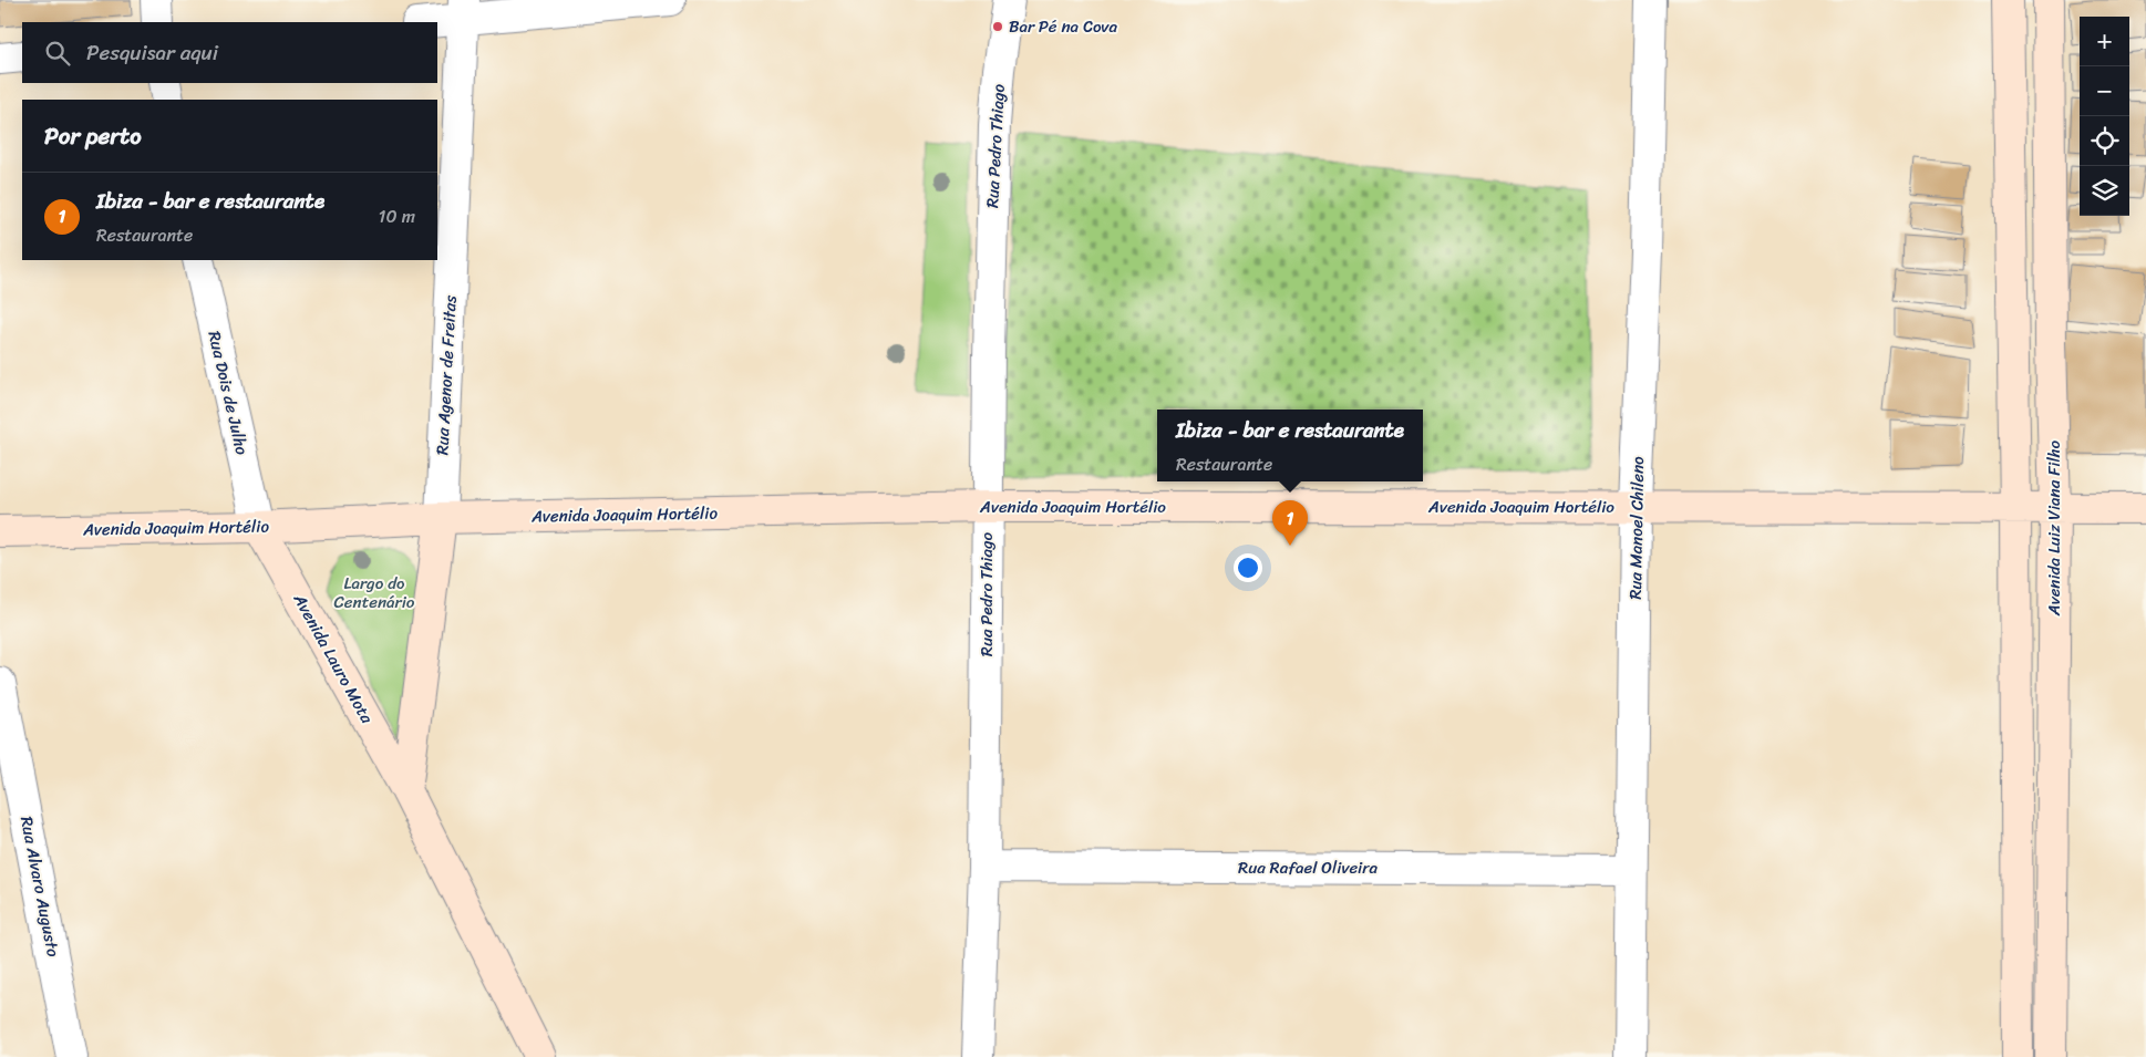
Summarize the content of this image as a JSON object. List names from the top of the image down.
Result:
{
  "streets": {
    "street": [
      "Rua Pedro Thiago",
      "Rua Agenor de Freitas",
      "Rua Dois de Julho",
      "Avenida Joaquim Hortélio",
      "Rua Manoel Chileno",
      "Avenida Luiz Viana Filho",
      "Avenida Lauro Mota",
      "Rua Rafael Oliveira",
      "Rua Alvaro Augusto"
    ]
  },
  "crossings": [
    ["Rua Pedro Thiago", "Avenida Joaquim Hortélio"],
    ["Rua Pedro Thiago", "Rua Rafael Oliveira"],
    ["Rua Agenor de Freitas", "Avenida Joaquim Hortélio"],
    ["Rua Dois de Julho", "Avenida Joaquim Hortélio"],
    ["Rua Dois de Julho", "Avenida Lauro Mota"],
    ["Avenida Joaquim Hortélio", "Rua Manoel Chileno"],
    ["Avenida Joaquim Hortélio", "Avenida Luiz Viana Filho"],
    ["Avenida Joaquim Hortélio", "Avenida Lauro Mota"],
    ["Rua Manoel Chileno", "Rua Rafael Oliveira"]
  ],
  "parks": ["Largo do Centenário"],
  "places": ["Bar Pé na Cova"],
  "page": {
    "map_buttons": ["+", "−"],
    "search": "Pesquisar aqui",
    "heading": "Por perto",
    "list": [
      {
        "mark": "1",
        "name": "Ibiza - bar e restaurante",
        "note": "Restaurante",
        "value": "10 m"
      }
    ],
    "popup": ["Ibiza - bar e restaurante", "Restaurante"],
    "pins": "1"
  }
}
